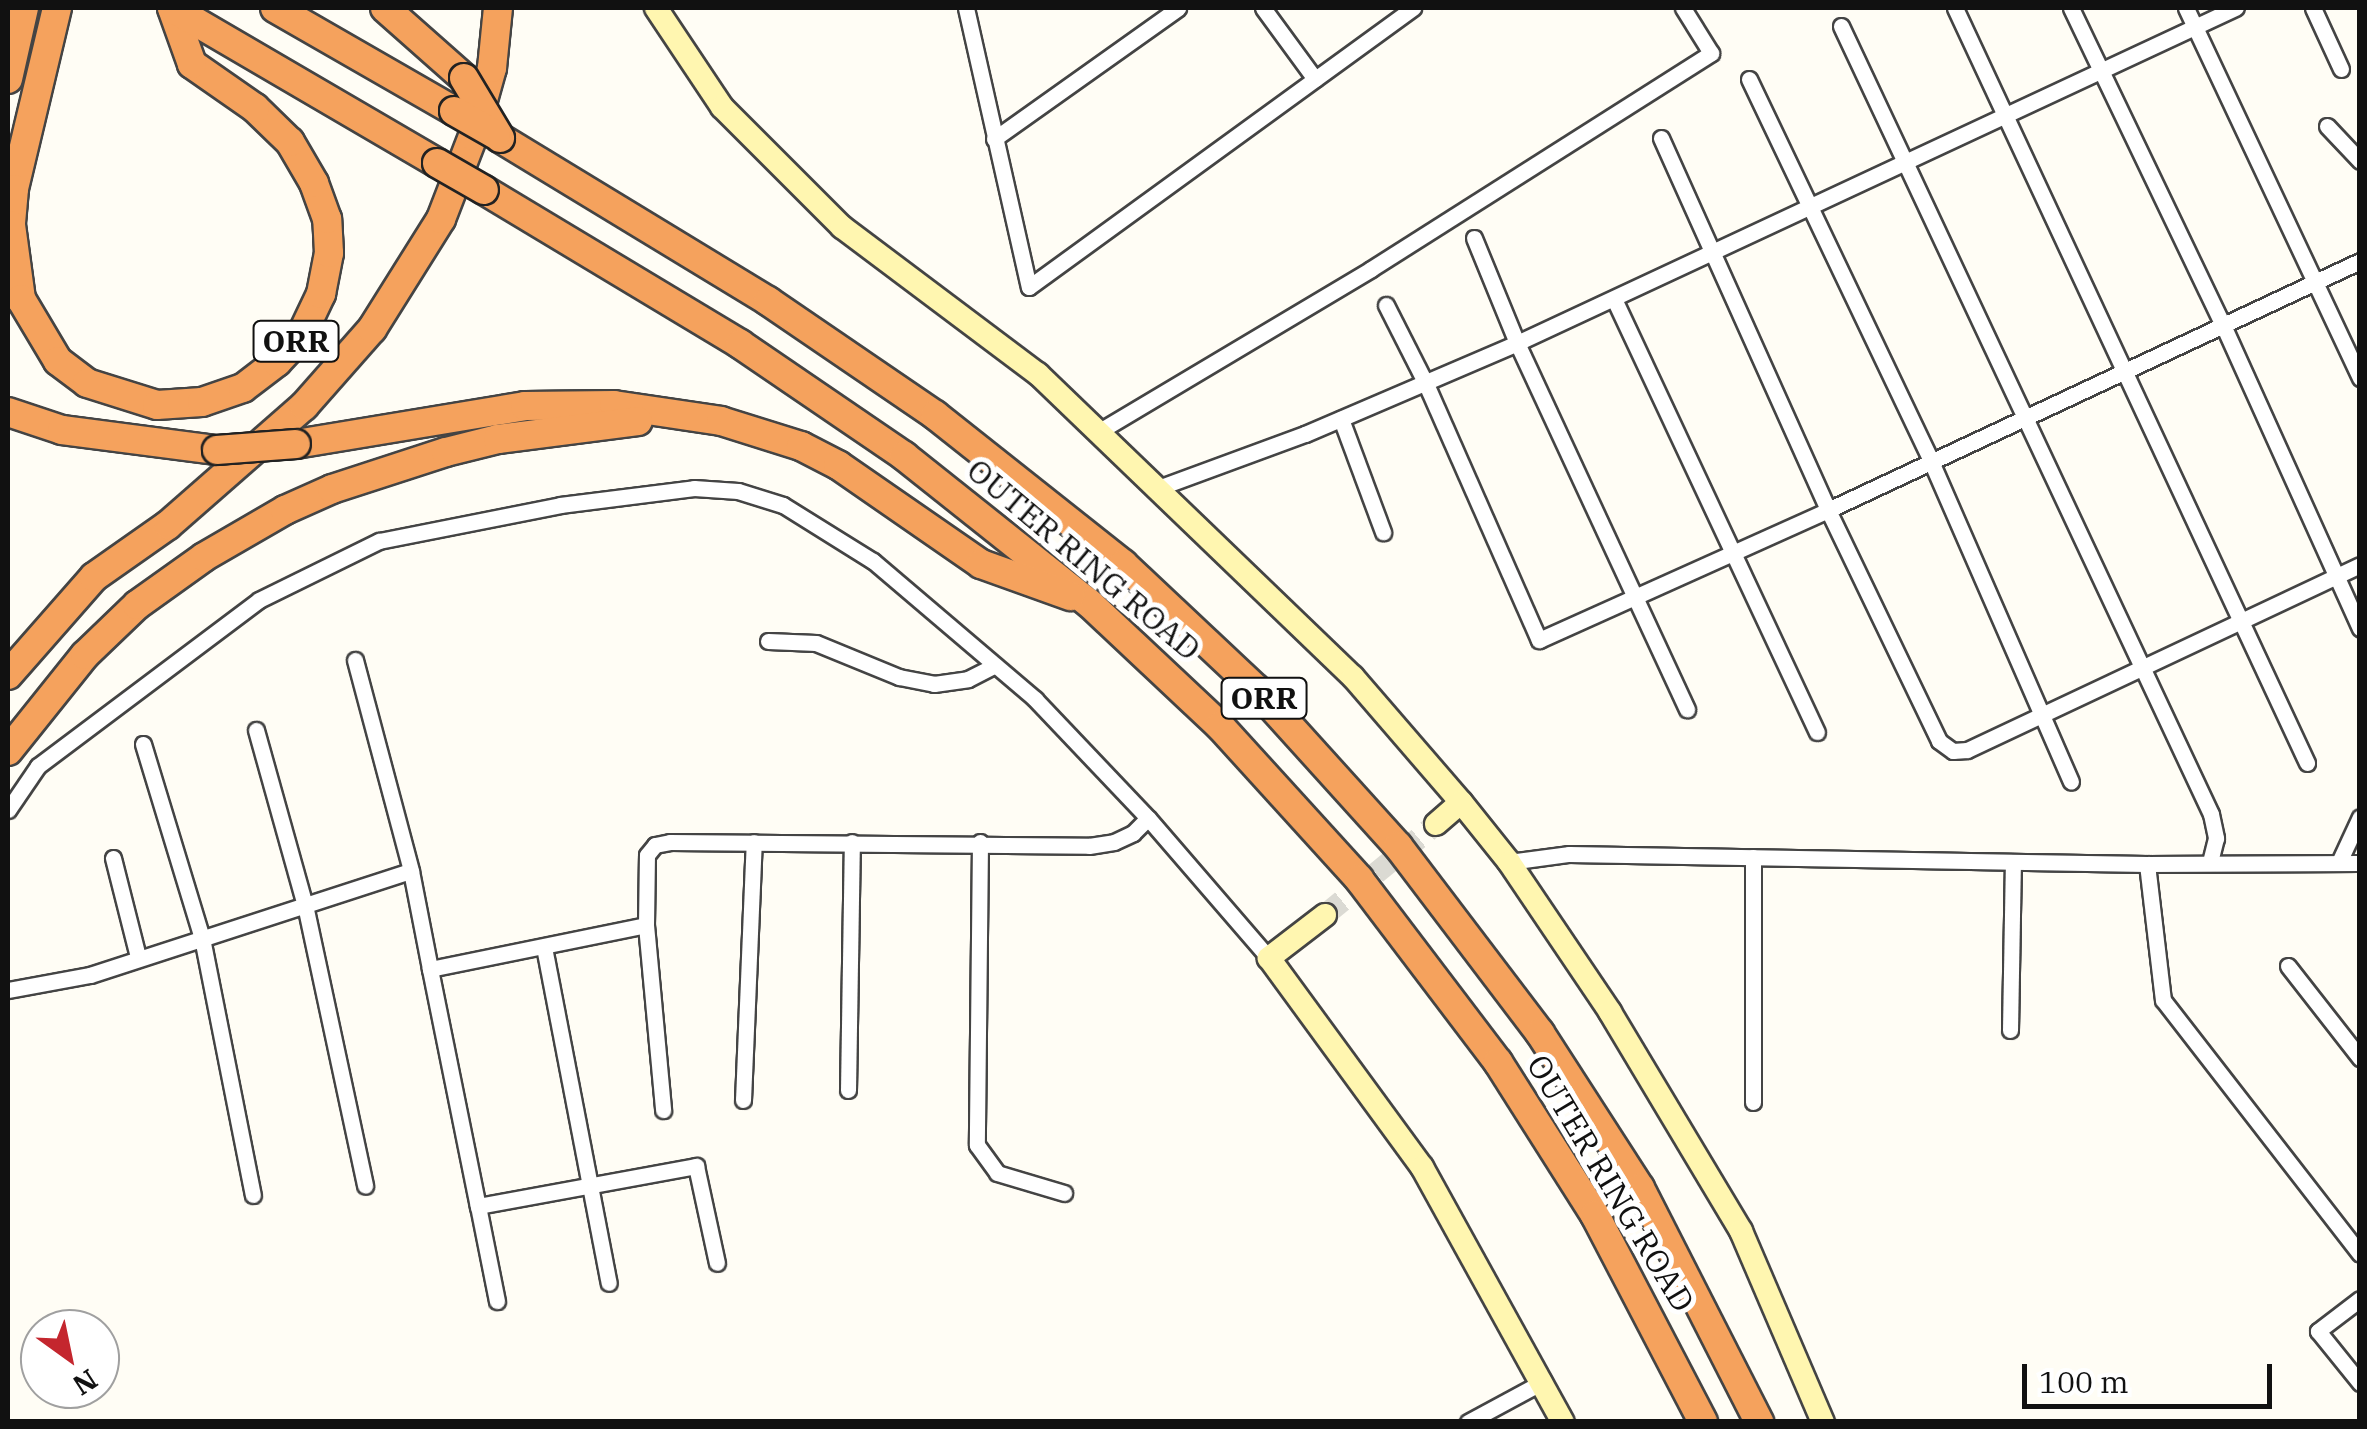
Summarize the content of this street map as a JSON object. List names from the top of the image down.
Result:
{
  "streets": {
    "highway": ["ORR", "OUTER RING ROAD"]
  },
  "crossings": [
    ["ORR", "OUTER RING ROAD"]
  ],
  "scale_bar": "100 m",
  "north": "bottom right"
}
